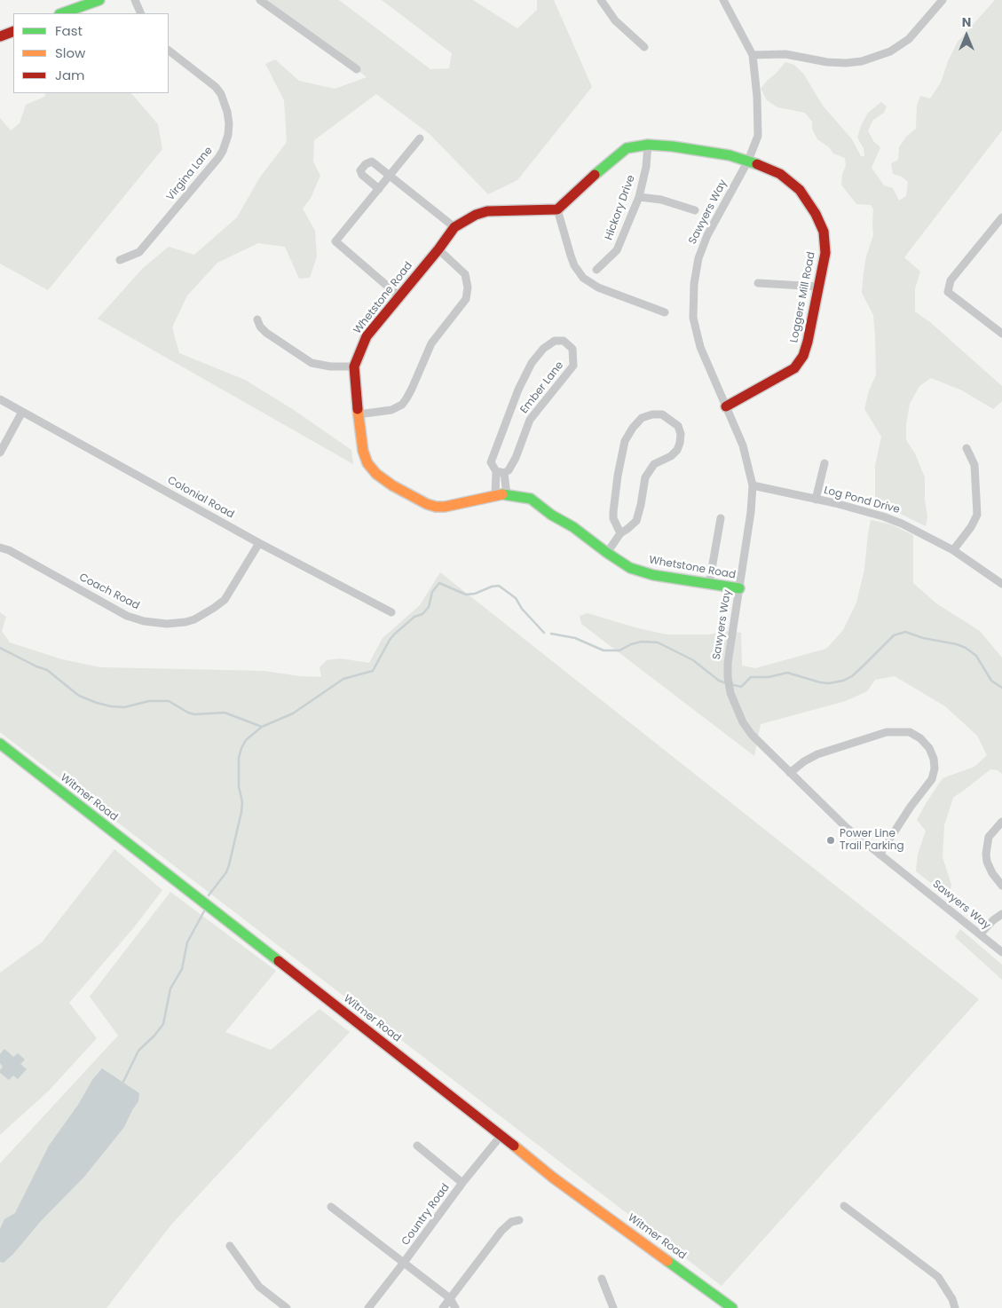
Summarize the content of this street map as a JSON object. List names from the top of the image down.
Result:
{
  "streets": {
    "street": [
      "Virgina Lane",
      "Hickory Drive",
      "Sawyers Way",
      "Loggers Mill Road",
      "Whetstone Road",
      "Ember Lane",
      "Colonial Road",
      "Log Pond Drive",
      "Coach Road",
      "Witmer Road",
      "Country Road"
    ]
  },
  "crossings": [
    ["Sawyers Way", "Loggers Mill Road"],
    ["Sawyers Way", "Whetstone Road"],
    ["Sawyers Way", "Log Pond Drive"],
    ["Whetstone Road", "Ember Lane"],
    ["Colonial Road", "Coach Road"],
    ["Witmer Road", "Country Road"]
  ],
  "places": ["Power Line Trail Parking"],
  "legend": ["Fast", "Slow", "Jam"],
  "north": "top"
}
